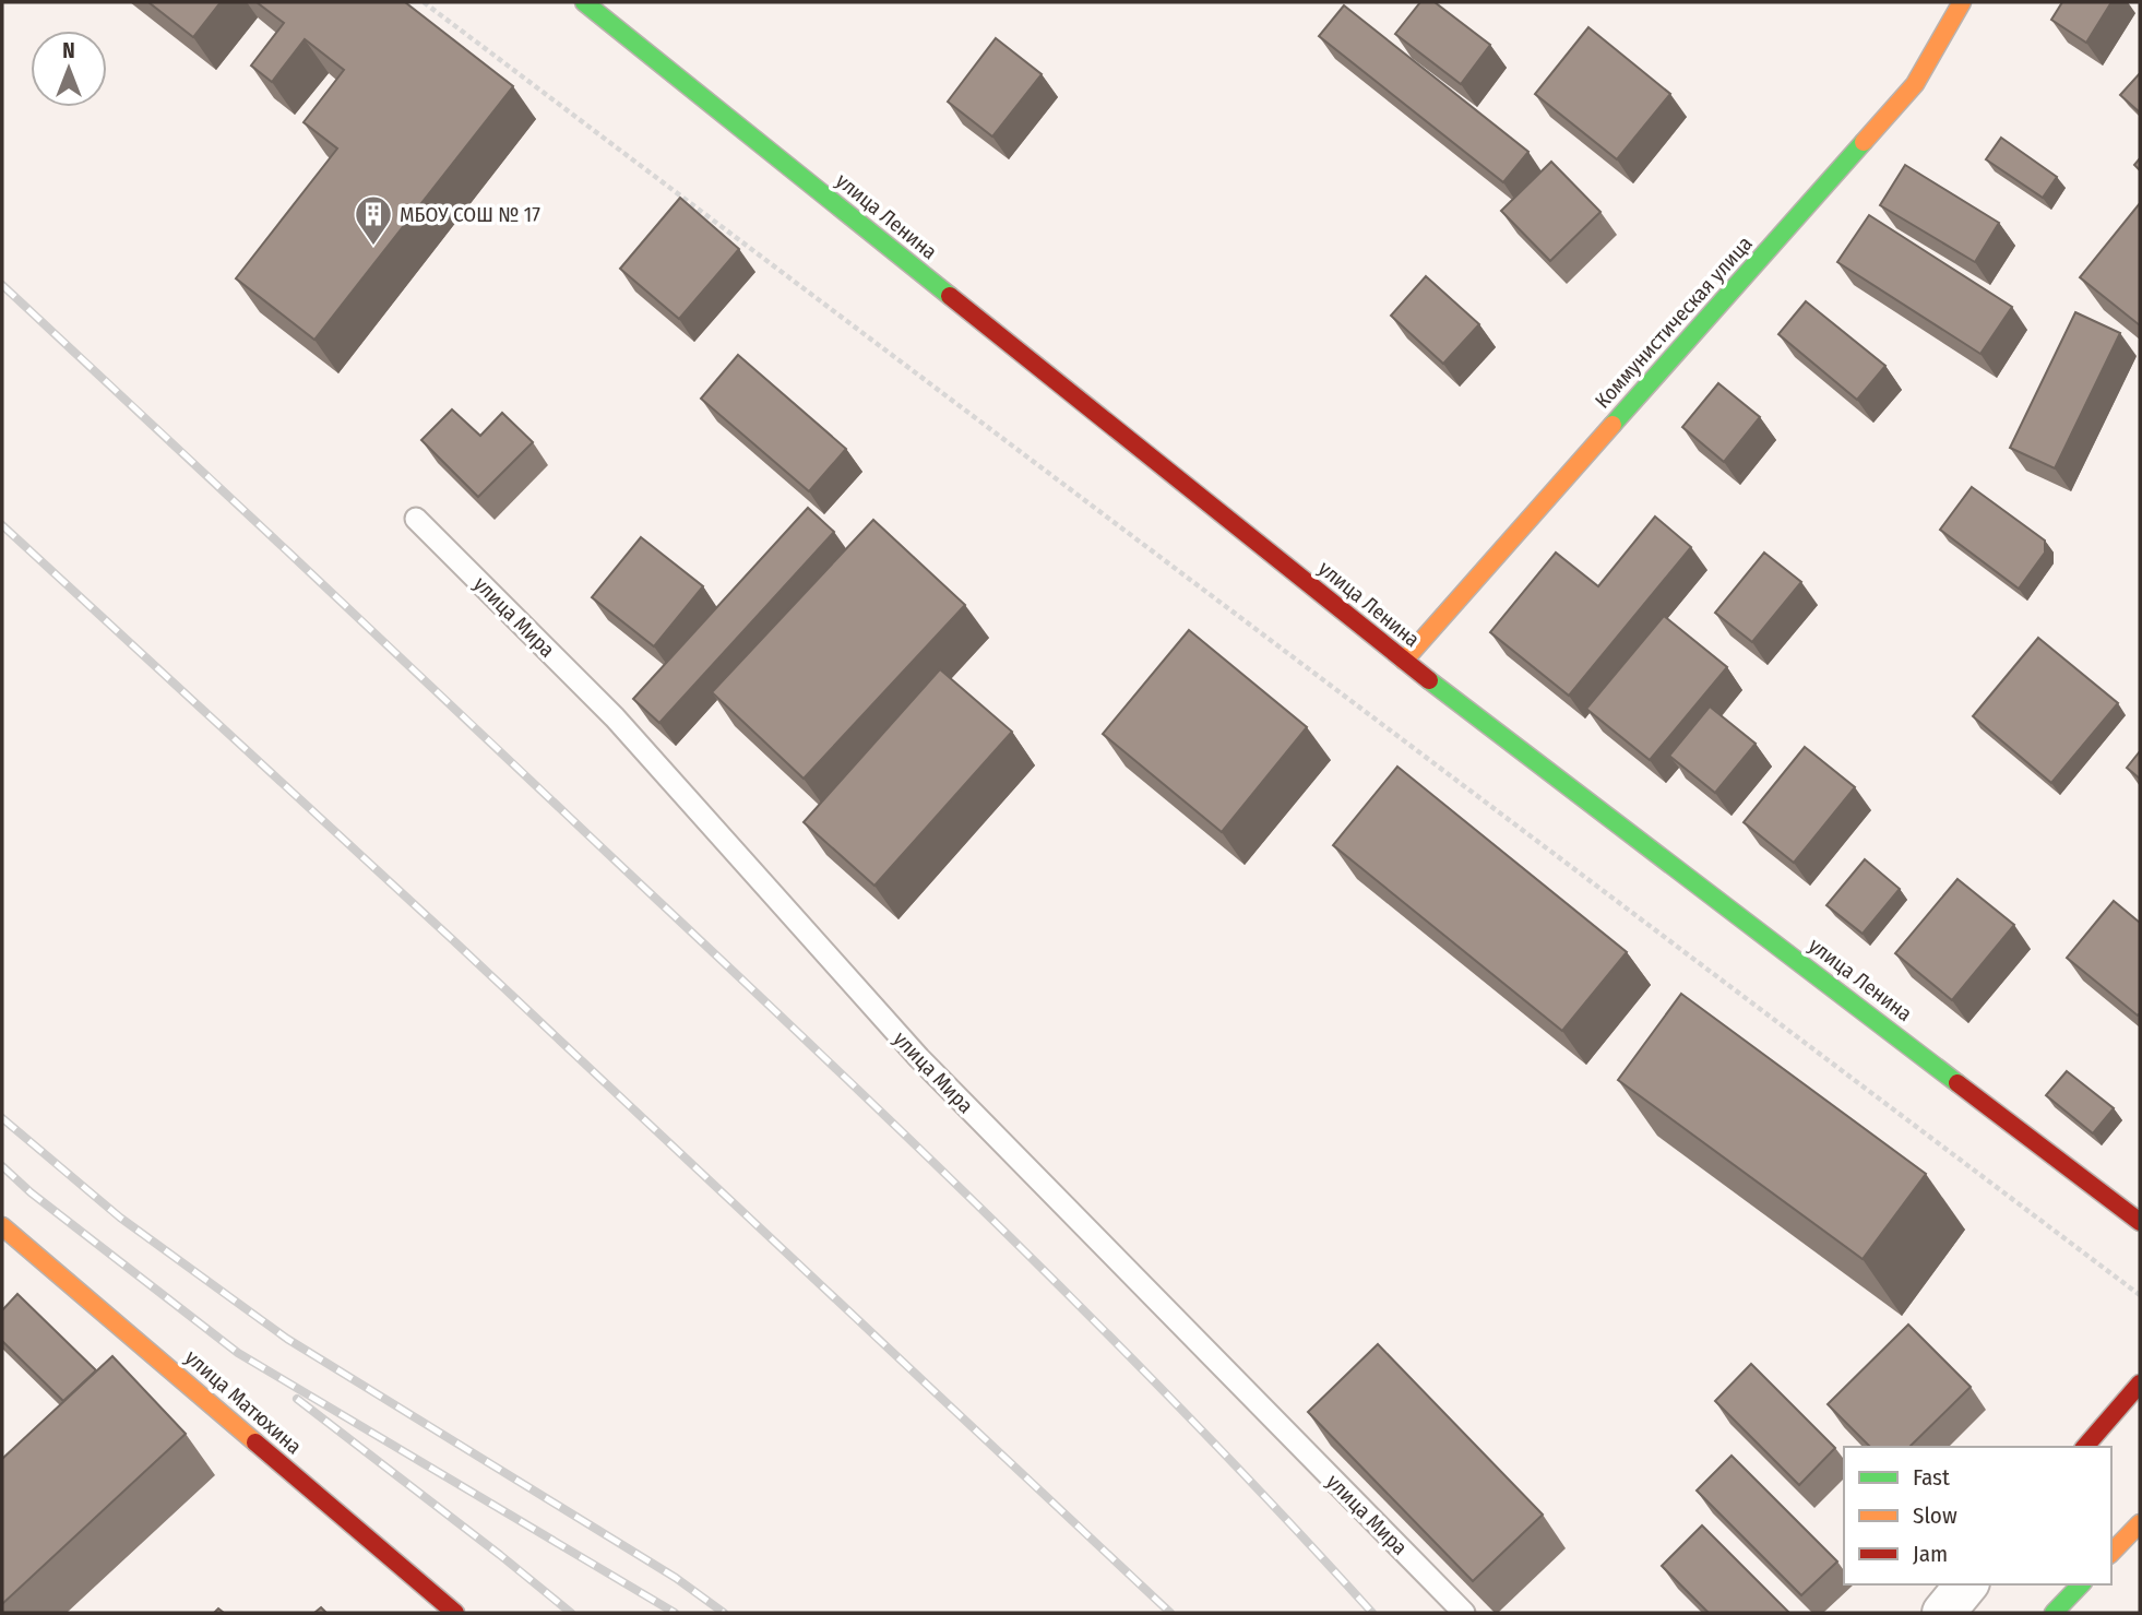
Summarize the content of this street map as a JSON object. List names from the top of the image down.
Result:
{
  "streets": {
    "street": ["улица Ленина", "Коммунистическая улица", "улица Матюхина"],
    "lane": ["улица Мира"]
  },
  "crossings": [
    ["улица Ленина", "Коммунистическая улица"]
  ],
  "places": {
    "building": ["МБОУ СОШ № 17"]
  },
  "legend": ["Fast", "Slow", "Jam"],
  "north": "top"
}
